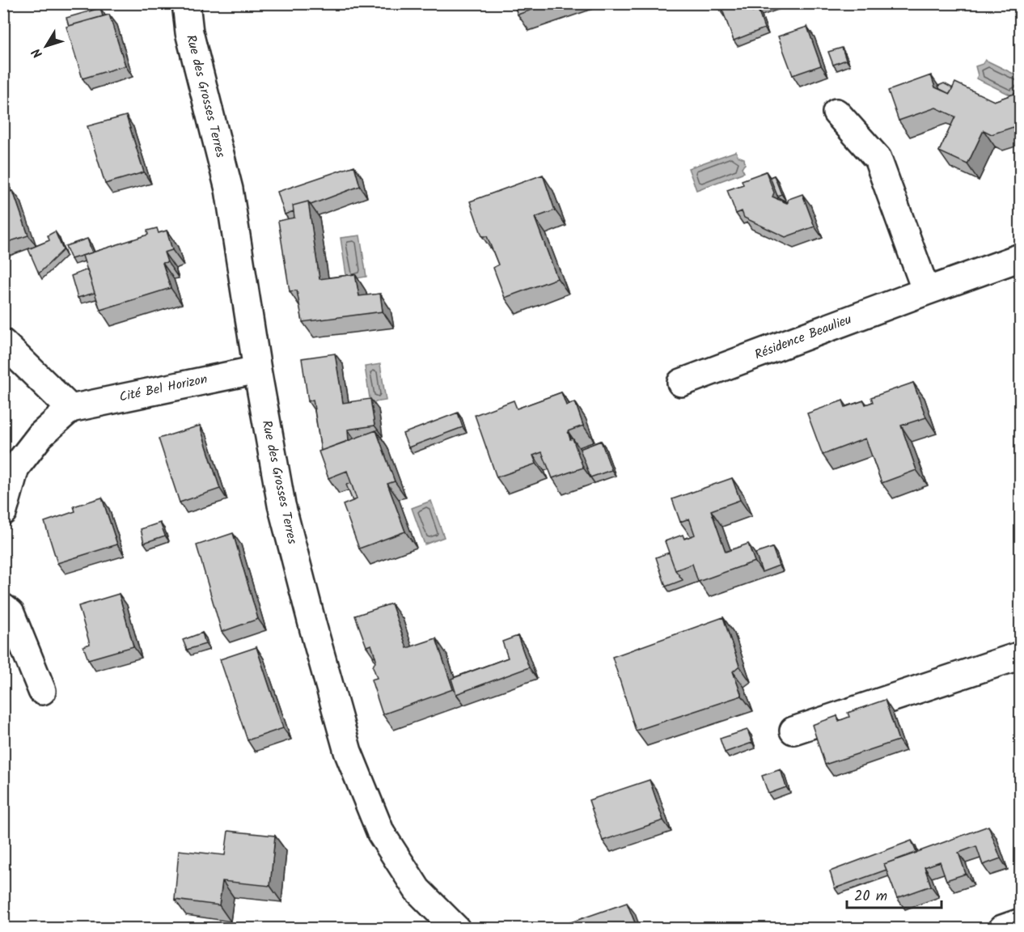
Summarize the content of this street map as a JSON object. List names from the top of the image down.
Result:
{
  "streets": {
    "street": ["Rue des Grosses Terres", "Résidence Beaulieu", "Cité Bel Horizon"]
  },
  "crossings": [
    ["Rue des Grosses Terres", "Cité Bel Horizon"]
  ],
  "scale_bar": "20 m",
  "north": "bottom left"
}
